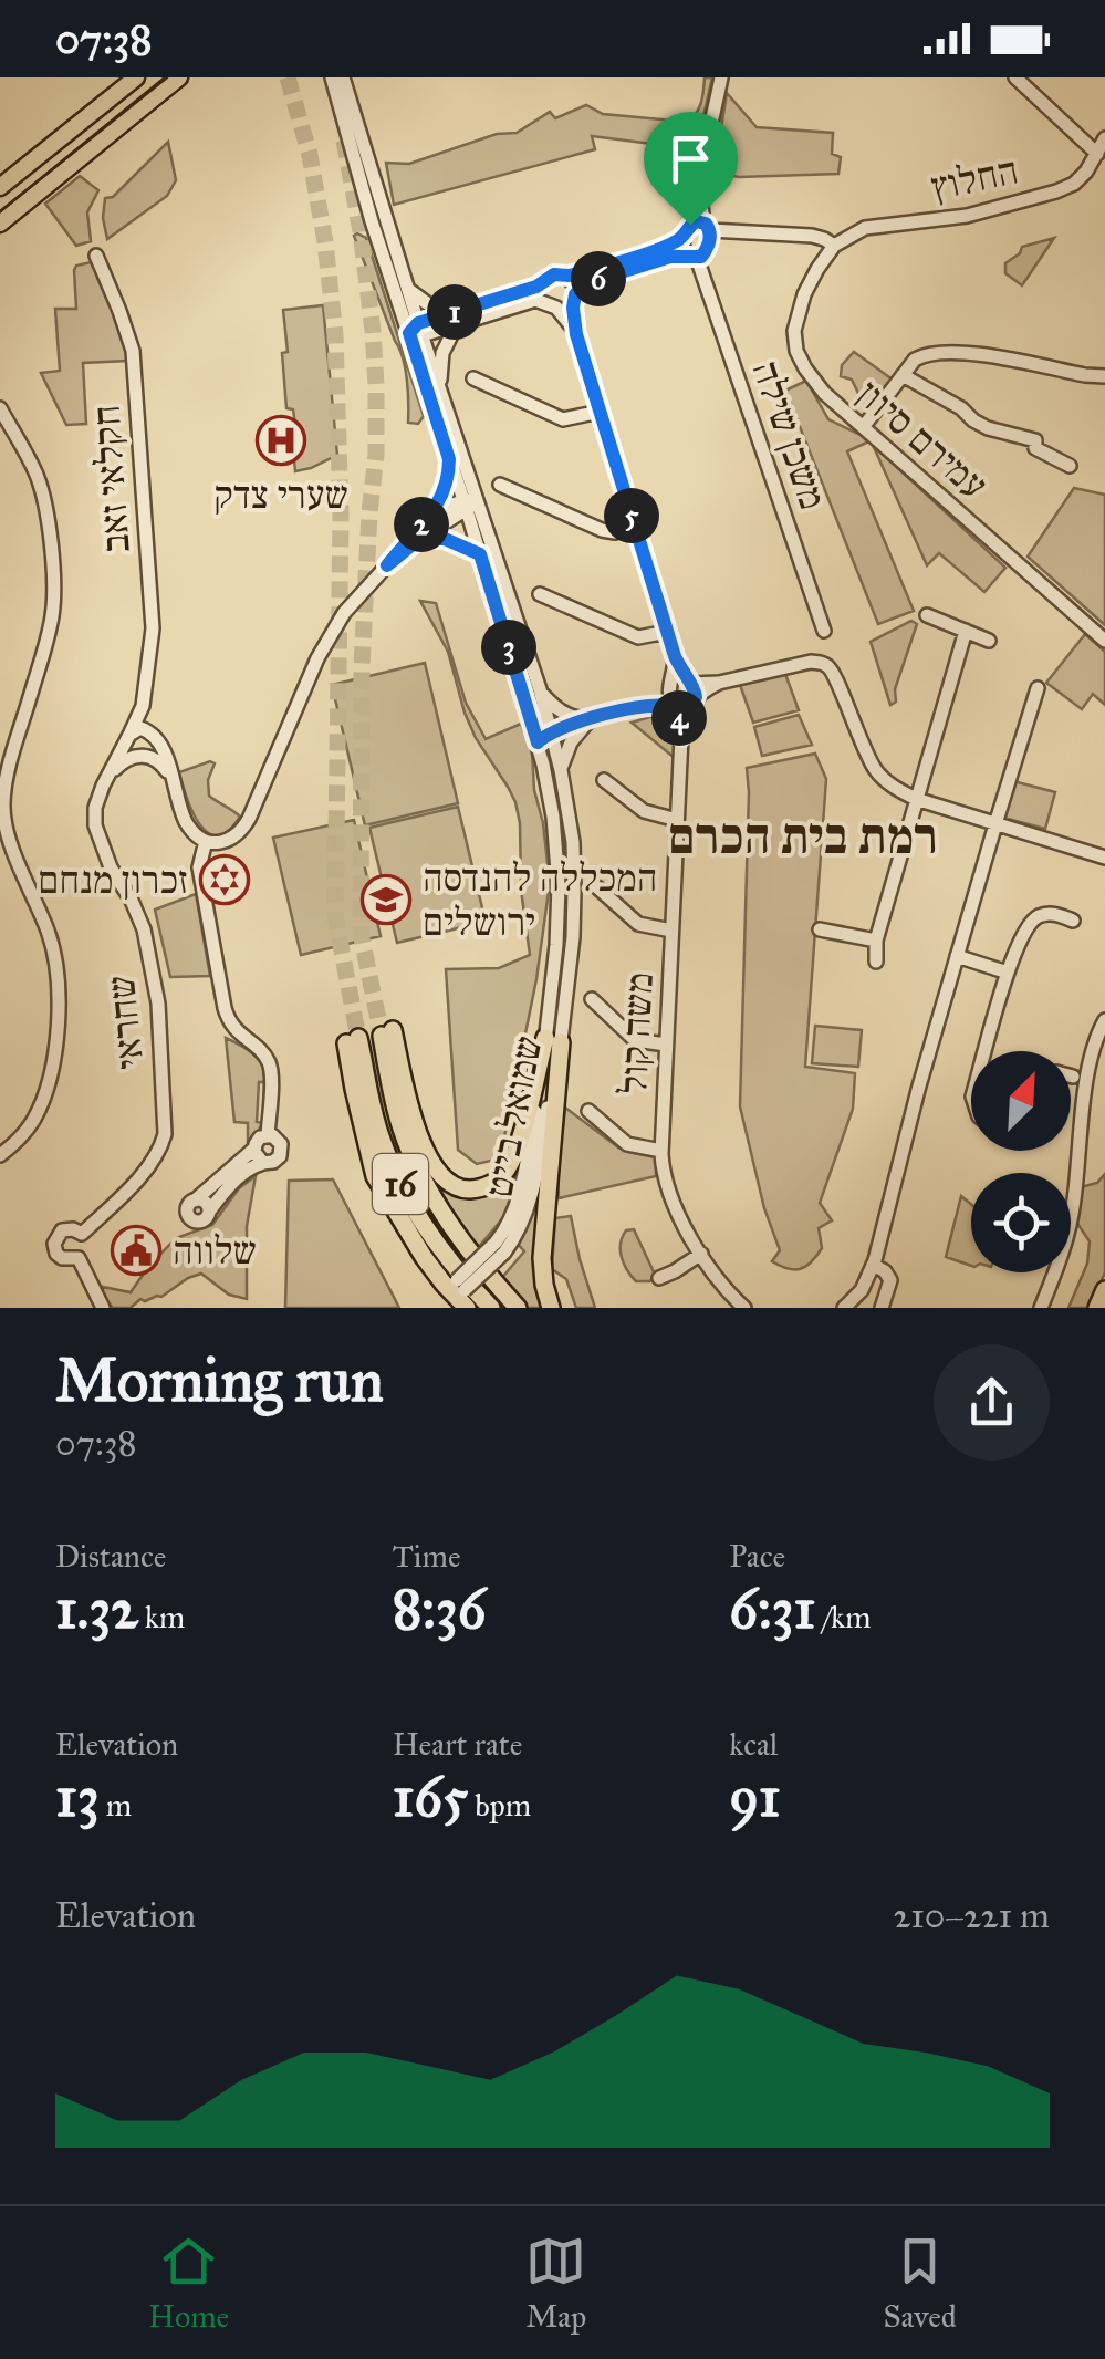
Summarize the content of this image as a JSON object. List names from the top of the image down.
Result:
{
  "streets": {
    "highway": ["16"],
    "street": [
      "החלוץ",
      "משכן שילה",
      "עמירם סיוון",
      "חקלאי זאב",
      "שחראי",
      "משה קול",
      "שמואל בייט"
    ]
  },
  "crossings": [
    ["החלוץ", "עמירם סיוון"],
    ["חקלאי זאב", "שחראי"],
    ["שמואל בייט", "16"]
  ],
  "districts": ["רמת בית הכרם"],
  "places": {
    "hospital": ["שערי צדק"],
    "synagogue": ["זכרון מנחם"],
    "school or university": ["המכללה להנדסה ירושלים"],
    "public building": ["שלווה"]
  },
  "north": "top right",
  "page": {
    "status": "07:38",
    "pins": [
      "6",
      "1",
      "5",
      "2",
      "3",
      "4"
    ],
    "heading": ["Morning run", "07:38"],
    "stats": [
      ["Distance", "1.32 km"],
      ["Time", "8:36"],
      ["Pace", "6:31 /km"],
      ["Elevation", "13 m"],
      ["Heart rate", "165 bpm"],
      ["kcal", "91"]
    ],
    "chart": ["Elevation", "210–221 m"],
    "tabs": ["Home", "Map", "Saved"]
  }
}
